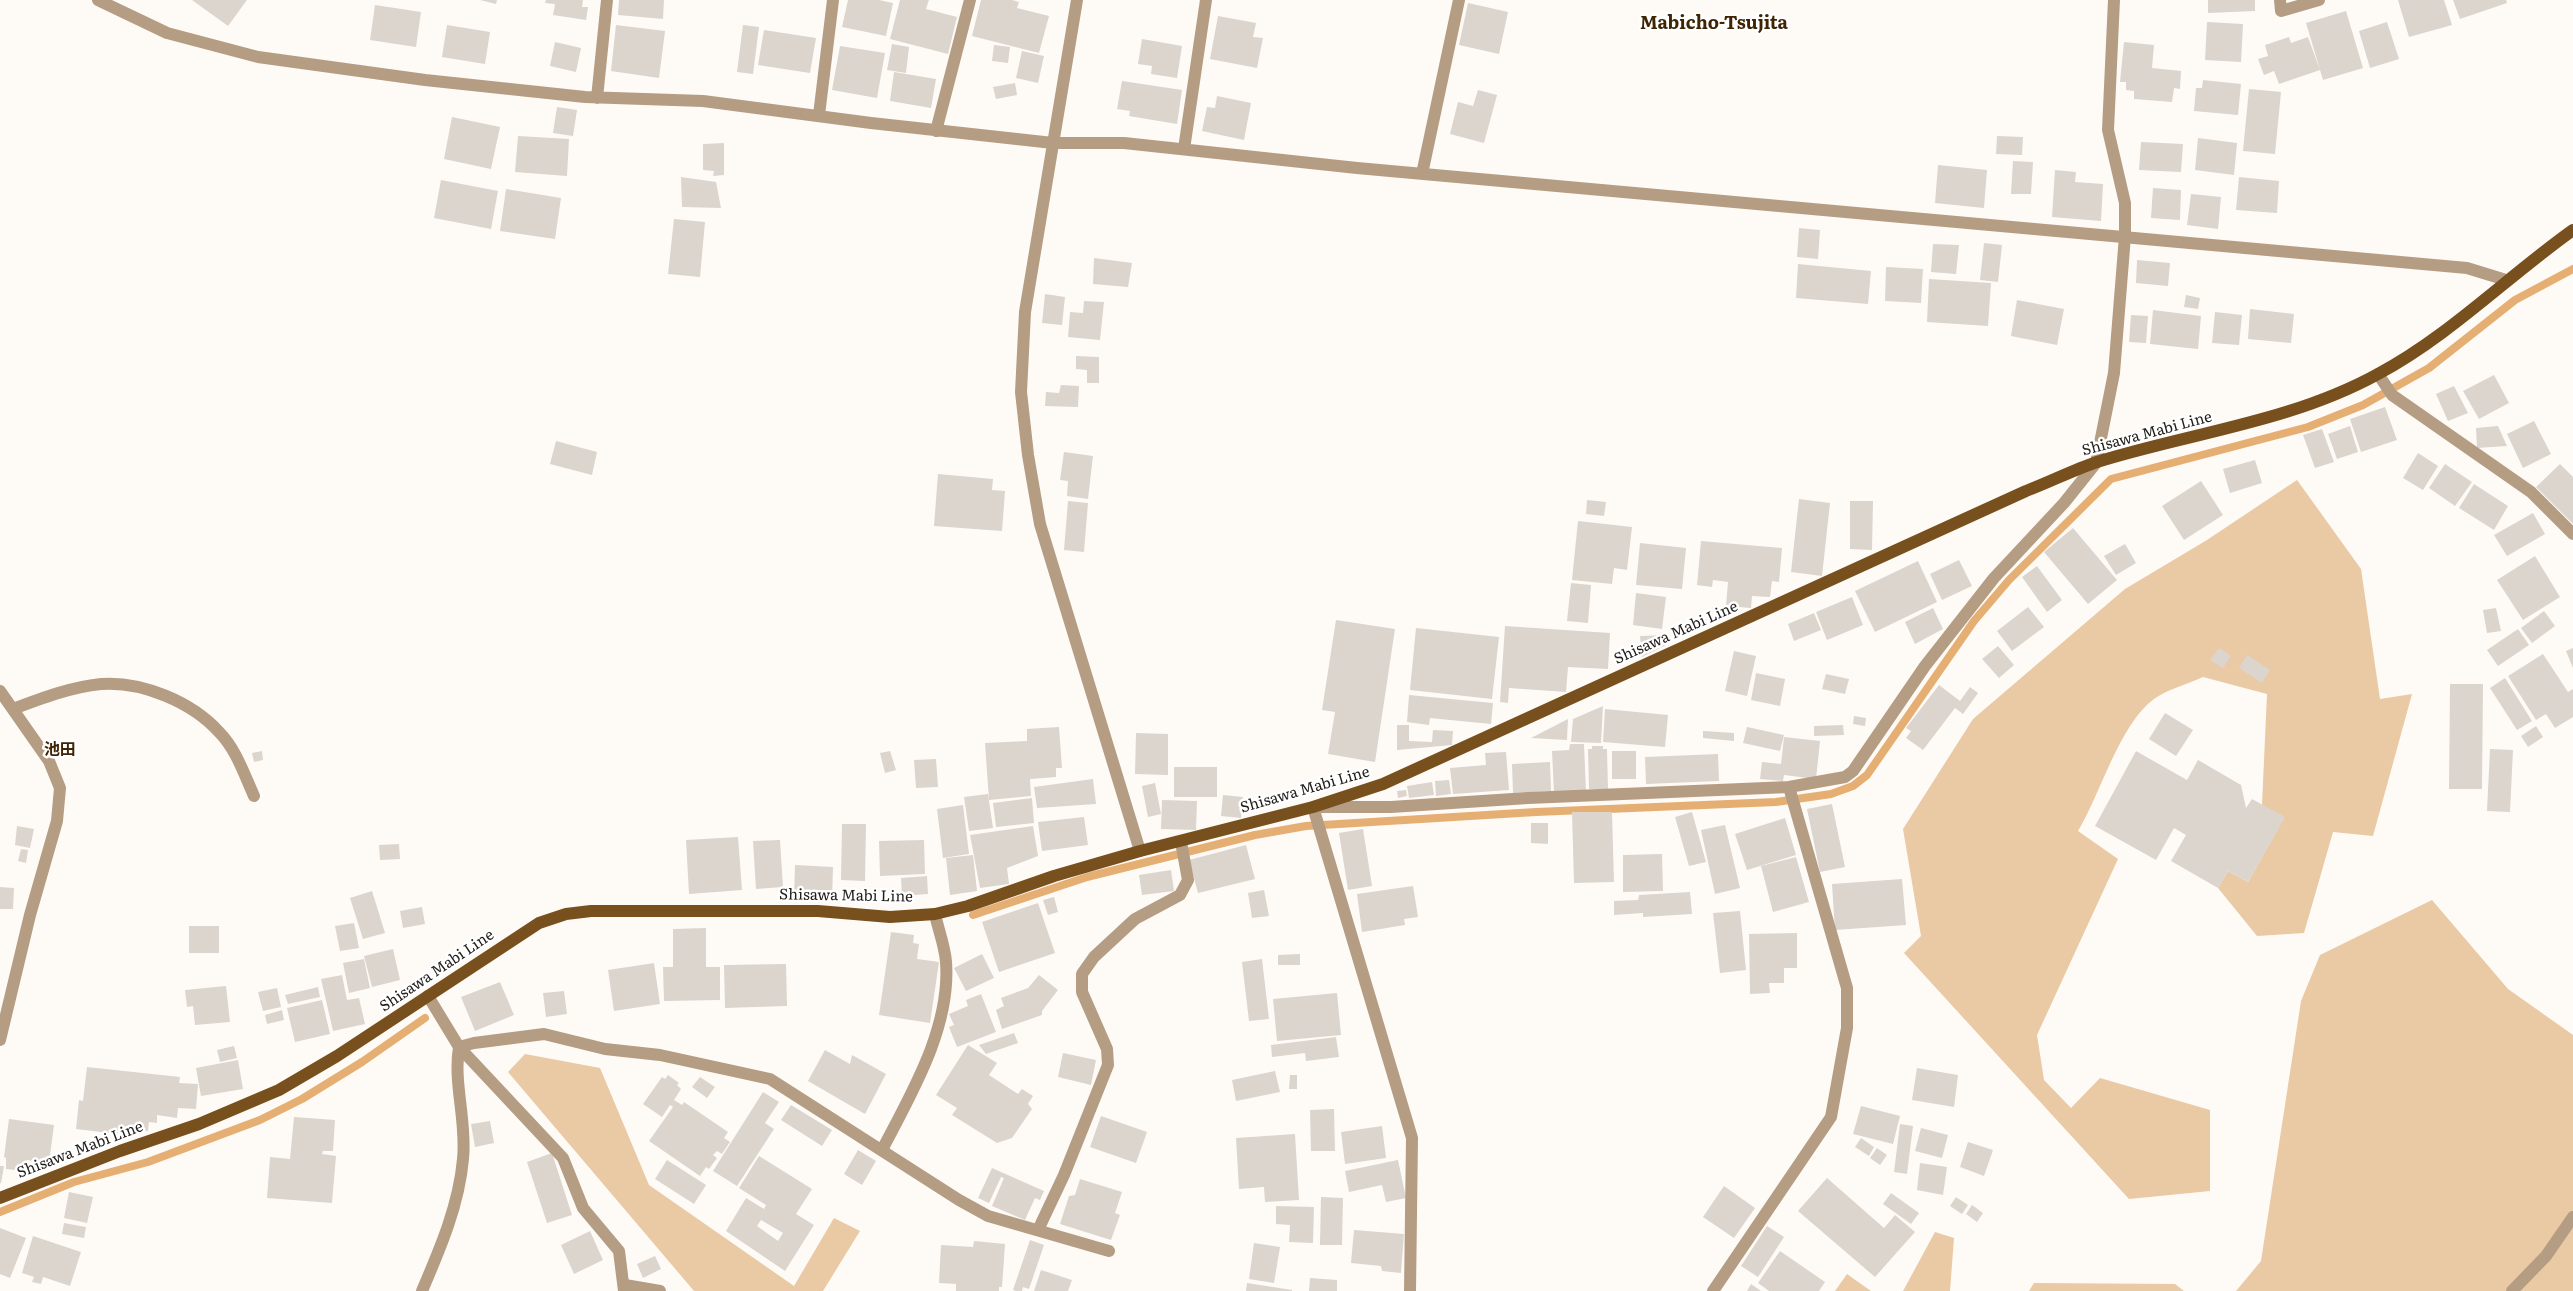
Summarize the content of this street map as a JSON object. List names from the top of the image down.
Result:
{
  "streets": {
    "main road": ["Shisawa Mabi Line"]
  },
  "districts": ["Mabicho-Tsujita", "池田"]
}
